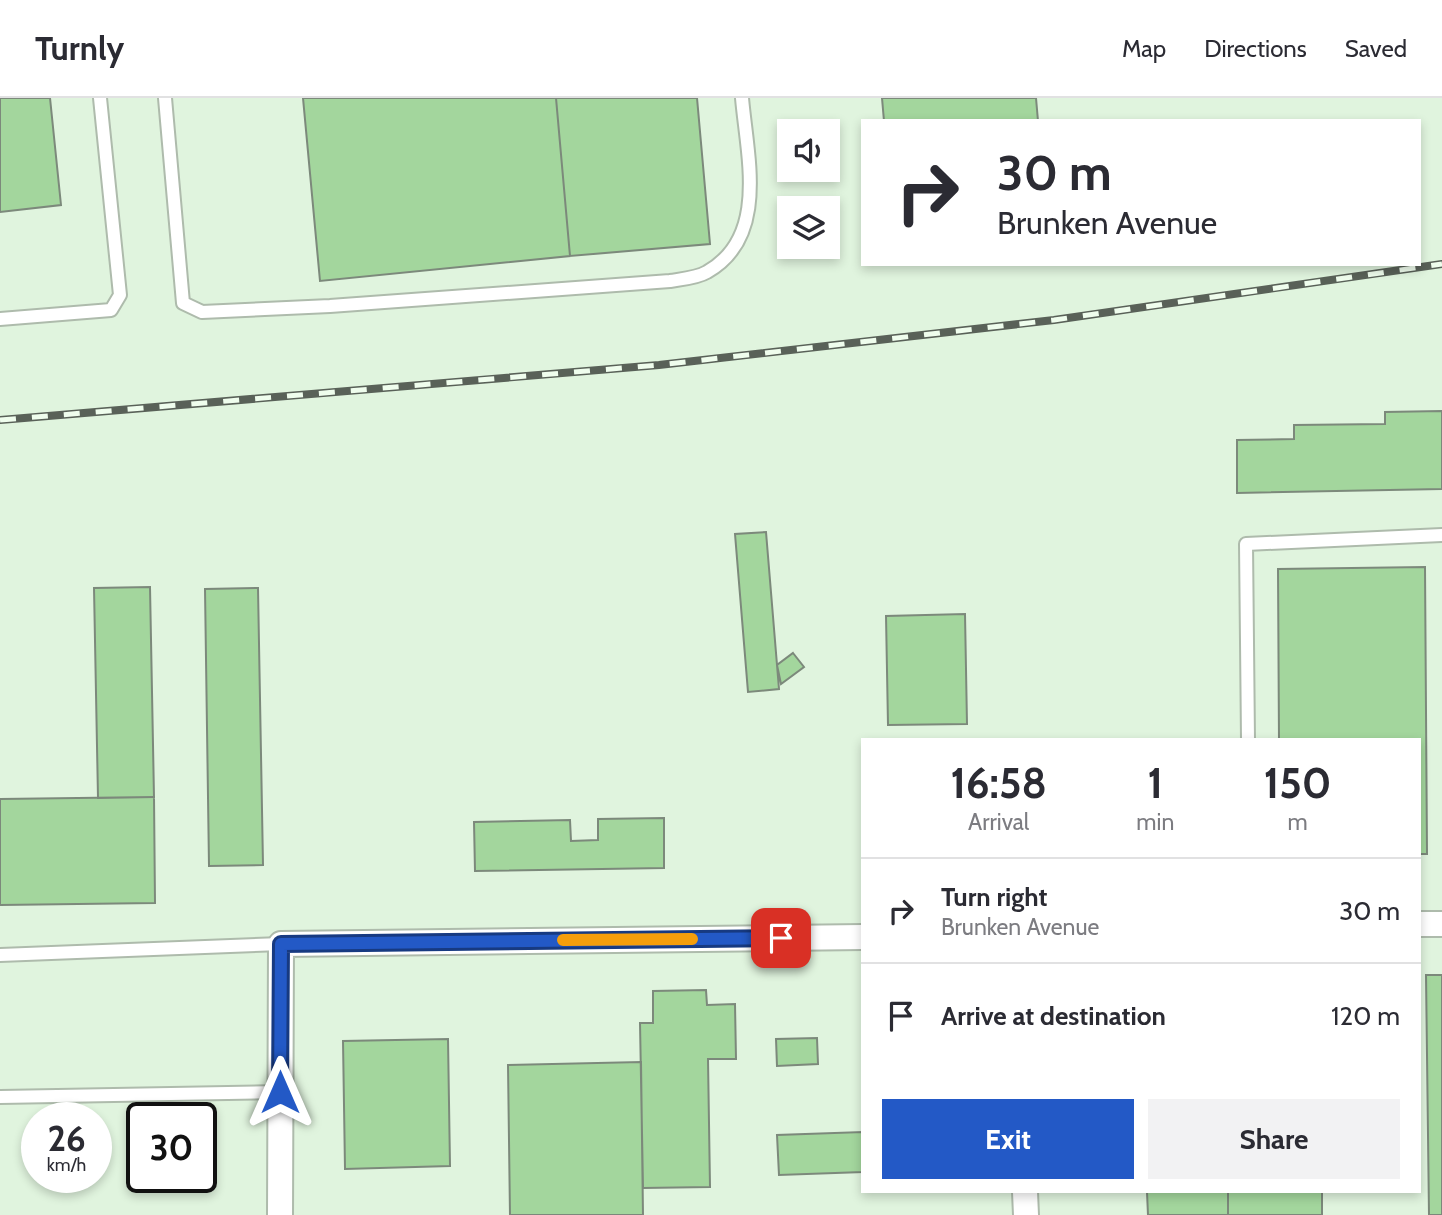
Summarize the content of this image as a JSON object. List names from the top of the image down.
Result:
{
  "page": {
    "header": "Turnly",
    "nav": ["Map", "Directions", "Saved"],
    "turn": ["30 m", "Brunken Avenue"],
    "eta": [
      "16:58",
      "Arrival",
      "1",
      "min",
      "150",
      "m"
    ],
    "list": [
      {
        "name": "Turn right",
        "note": "Brunken Avenue",
        "value": "30 m"
      },
      {
        "name": "Arrive at destination",
        "value": "120 m"
      }
    ],
    "buttons": ["Exit", "Share"],
    "speed": "26 km/h",
    "limit": "30"
  }
}
